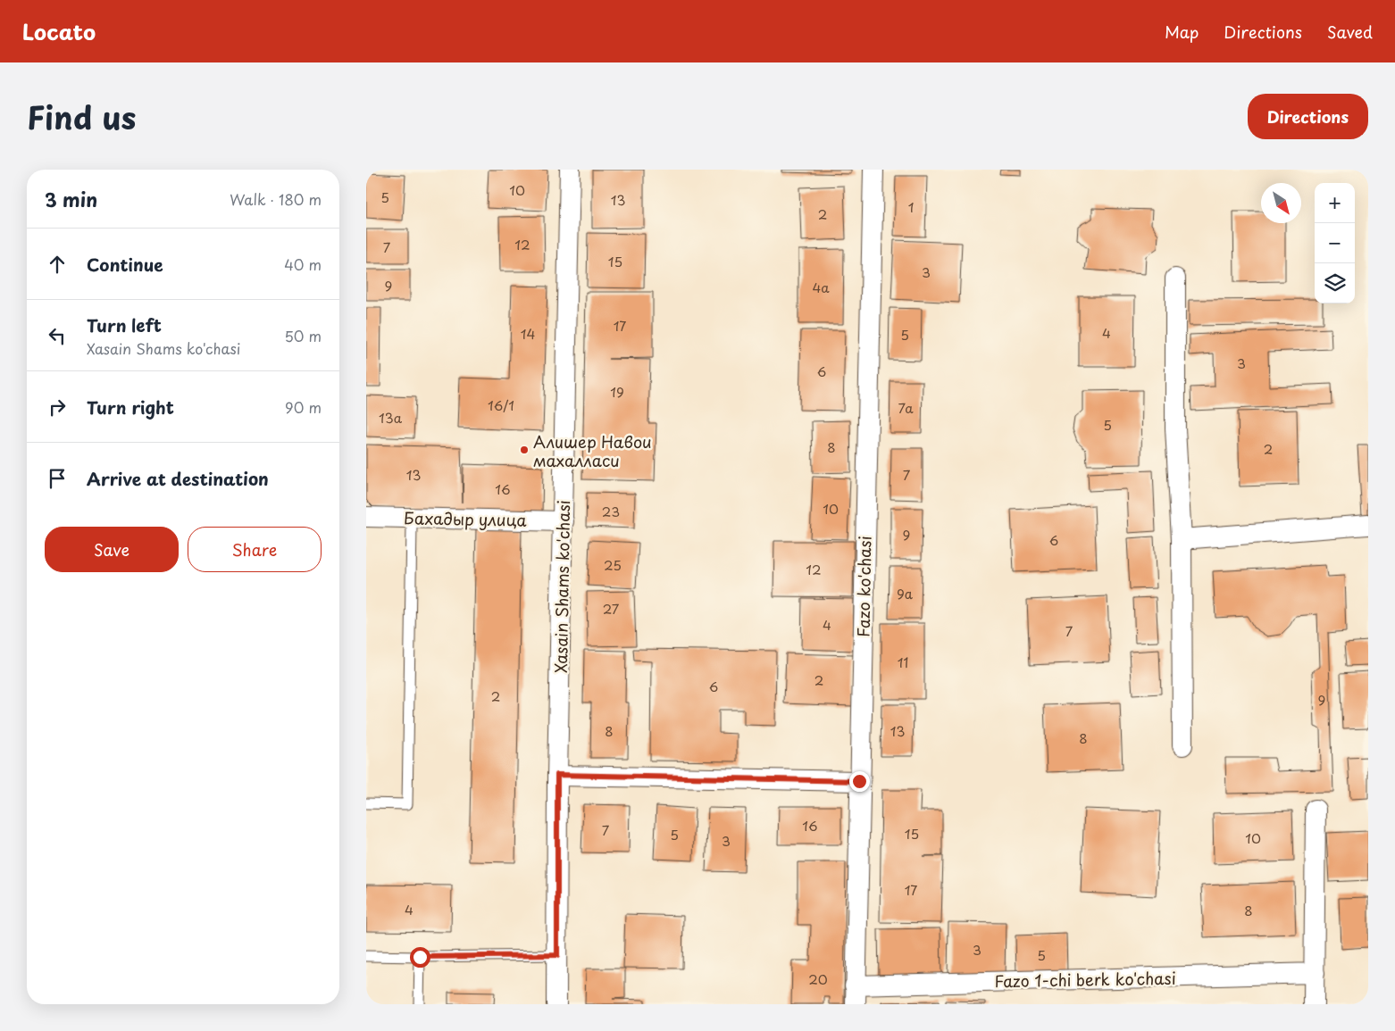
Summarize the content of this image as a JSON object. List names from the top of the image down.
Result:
{
  "streets": {
    "street": [
      "Бахадыр улица",
      "Xasain Shams ko'chasi",
      "Fazo ko'chasi",
      "Fazo 1-chi berk ko'chasi"
    ]
  },
  "crossings": [
    ["Бахадыр улица", "Xasain Shams ko'chasi"],
    ["Fazo ko'chasi", "Fazo 1-chi berk ko'chasi"]
  ],
  "places": ["Алишер Навои махалласи"],
  "house_numbers": [
    "10",
    "5",
    "13",
    "1",
    "2",
    "12",
    "7",
    "15",
    "3",
    "9",
    "4a",
    "17",
    "4",
    "14",
    "5",
    "3",
    "6",
    "19",
    "16/1",
    "7a",
    "13а",
    "5",
    "8",
    "2",
    "13",
    "7",
    "16",
    "10",
    "23",
    "9",
    "6",
    "25",
    "12",
    "9a",
    "27",
    "4",
    "7",
    "11",
    "2",
    "6",
    "2",
    "9",
    "8",
    "13",
    "8",
    "16",
    "7",
    "15",
    "5",
    "10",
    "3",
    "17",
    "4",
    "8",
    "3",
    "5",
    "20"
  ],
  "north": "bottom right",
  "page": {
    "header": "Locato",
    "nav": ["Map", "Directions", "Saved"],
    "title": "Find us",
    "buttons": [
      "Directions",
      ["Save", "Share"]
    ],
    "heading": ["3 min", "Walk · 180 m"],
    "map_buttons": ["+", "−"],
    "list": [
      ["Continue", "40 m"],
      ["Turn left", "Xasain Shams ko'chasi", "50 m"],
      ["Turn right", "90 m"],
      "Arrive at destination"
    ]
  }
}
